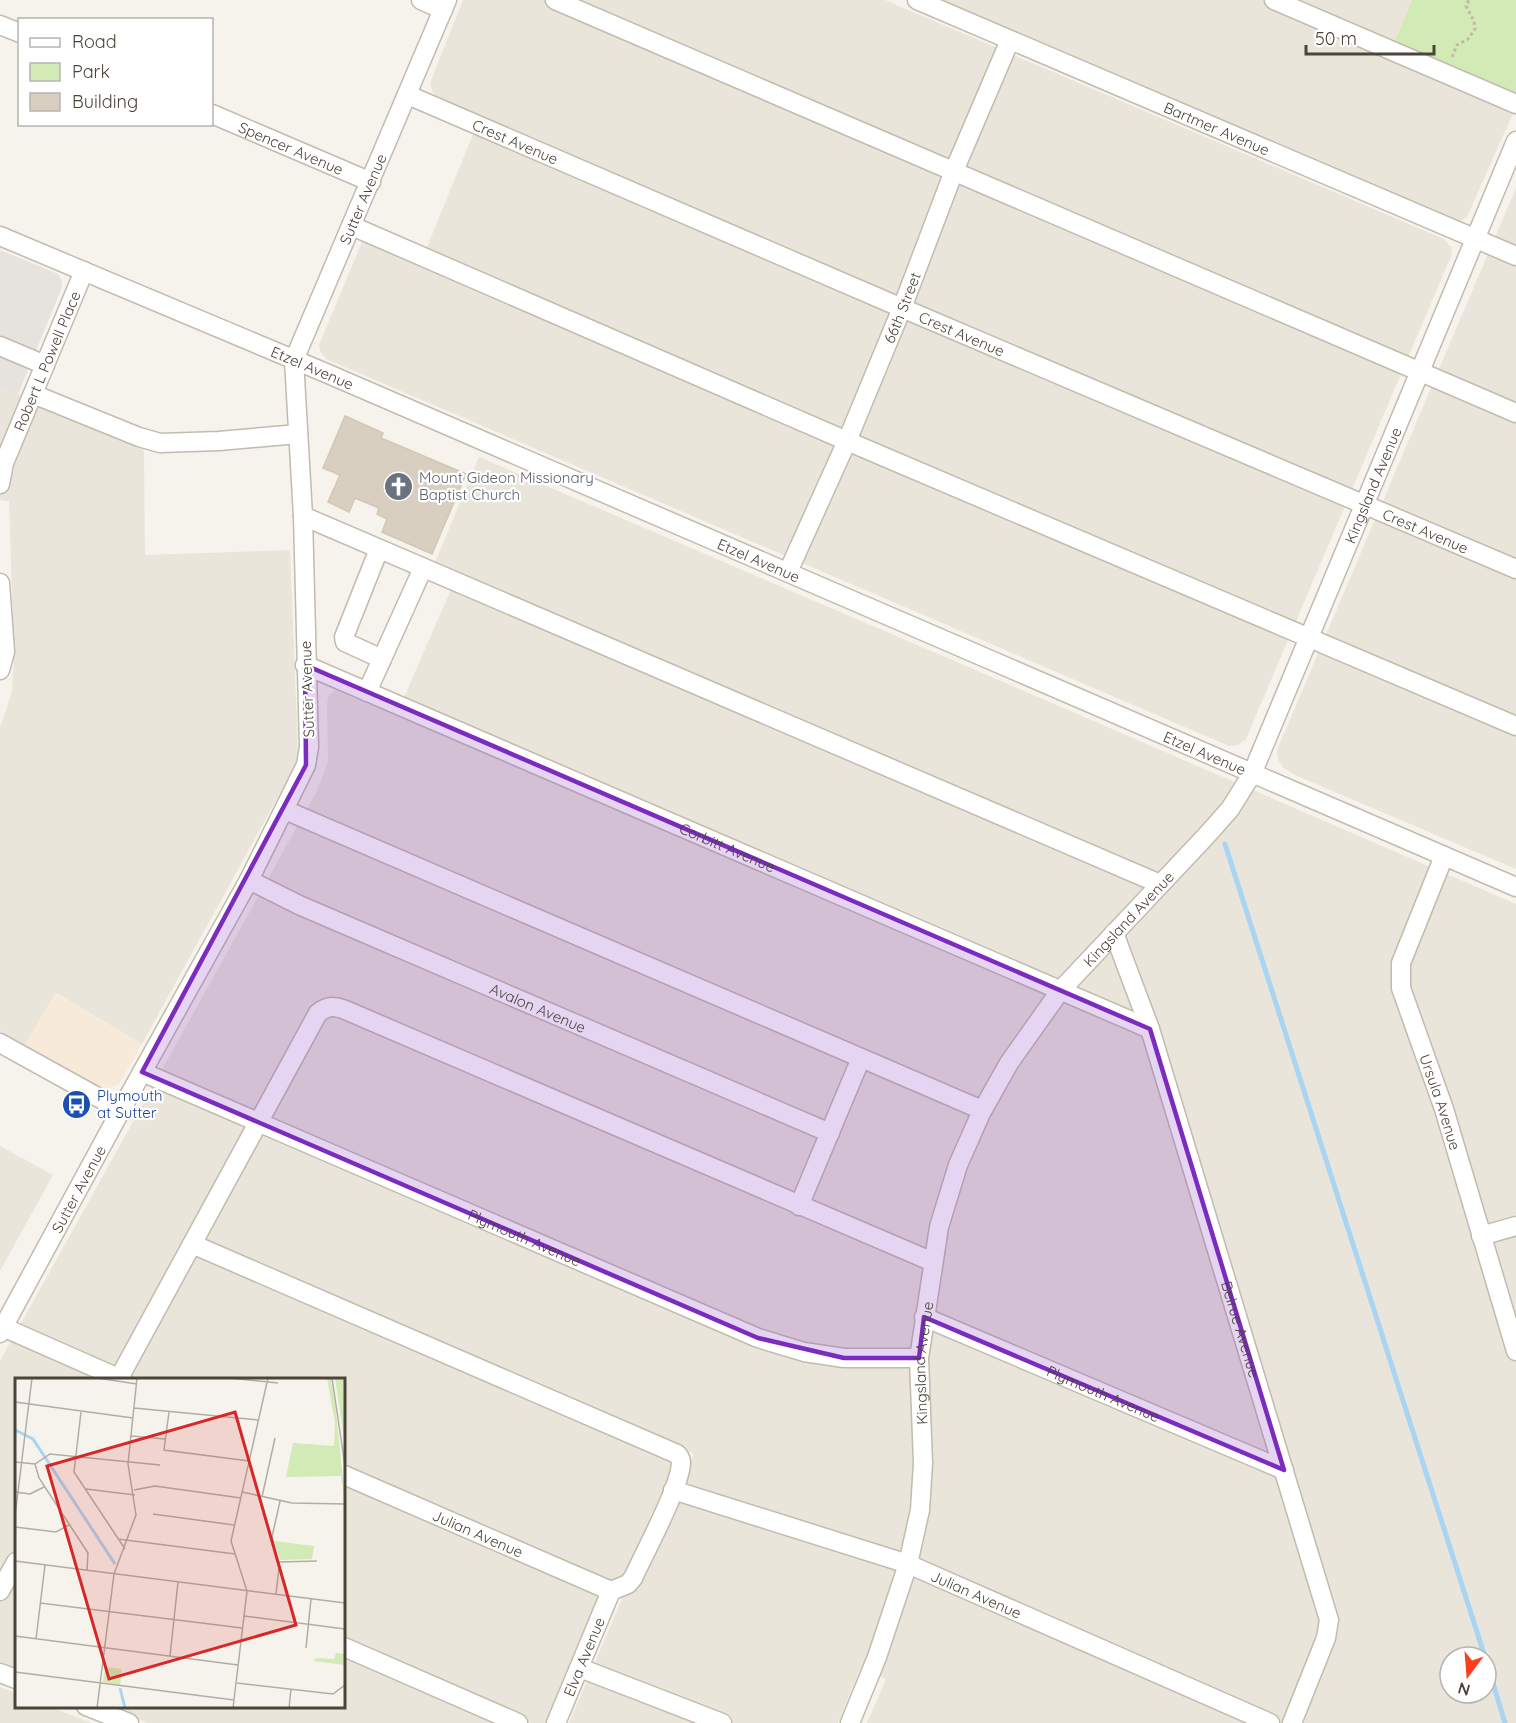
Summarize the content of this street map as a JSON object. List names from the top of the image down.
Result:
{
  "streets": {
    "street": [
      "Bartmer Avenue",
      "Crest Avenue",
      "Spencer Avenue",
      "Sutter Avenue",
      "66th Street",
      "Robert L Powell Place",
      "Etzel Avenue",
      "Kingsland Avenue",
      "Corbitt Avenue",
      "Avalon Avenue",
      "Ursula Avenue",
      "Plymouth Avenue",
      "Belrue Avenue",
      "Julian Avenue",
      "Elva Avenue"
    ]
  },
  "crossings": [
    ["Bartmer Avenue", "66th Street"],
    ["Bartmer Avenue", "Kingsland Avenue"],
    ["Crest Avenue", "Sutter Avenue"],
    ["Crest Avenue", "66th Street"],
    ["Crest Avenue", "Kingsland Avenue"],
    ["Spencer Avenue", "Sutter Avenue"],
    ["Sutter Avenue", "Etzel Avenue"],
    ["Sutter Avenue", "Corbitt Avenue"],
    ["Sutter Avenue", "Avalon Avenue"],
    ["Sutter Avenue", "Plymouth Avenue"],
    ["66th Street", "Etzel Avenue"],
    ["Robert L Powell Place", "Etzel Avenue"],
    ["Etzel Avenue", "Kingsland Avenue"],
    ["Etzel Avenue", "Ursula Avenue"],
    ["Kingsland Avenue", "Corbitt Avenue"],
    ["Kingsland Avenue", "Plymouth Avenue"],
    ["Kingsland Avenue", "Belrue Avenue"],
    ["Kingsland Avenue", "Julian Avenue"],
    ["Corbitt Avenue", "Belrue Avenue"],
    ["Plymouth Avenue", "Belrue Avenue"],
    ["Julian Avenue", "Elva Avenue"]
  ],
  "places": {
    "church": ["Mount Gideon Missionary Baptist Church"],
    "bus stop": ["Plymouth at Sutter"]
  },
  "legend": ["Road", "Park", "Building"],
  "scale_bar": "50 m",
  "north": "bottom"
}
